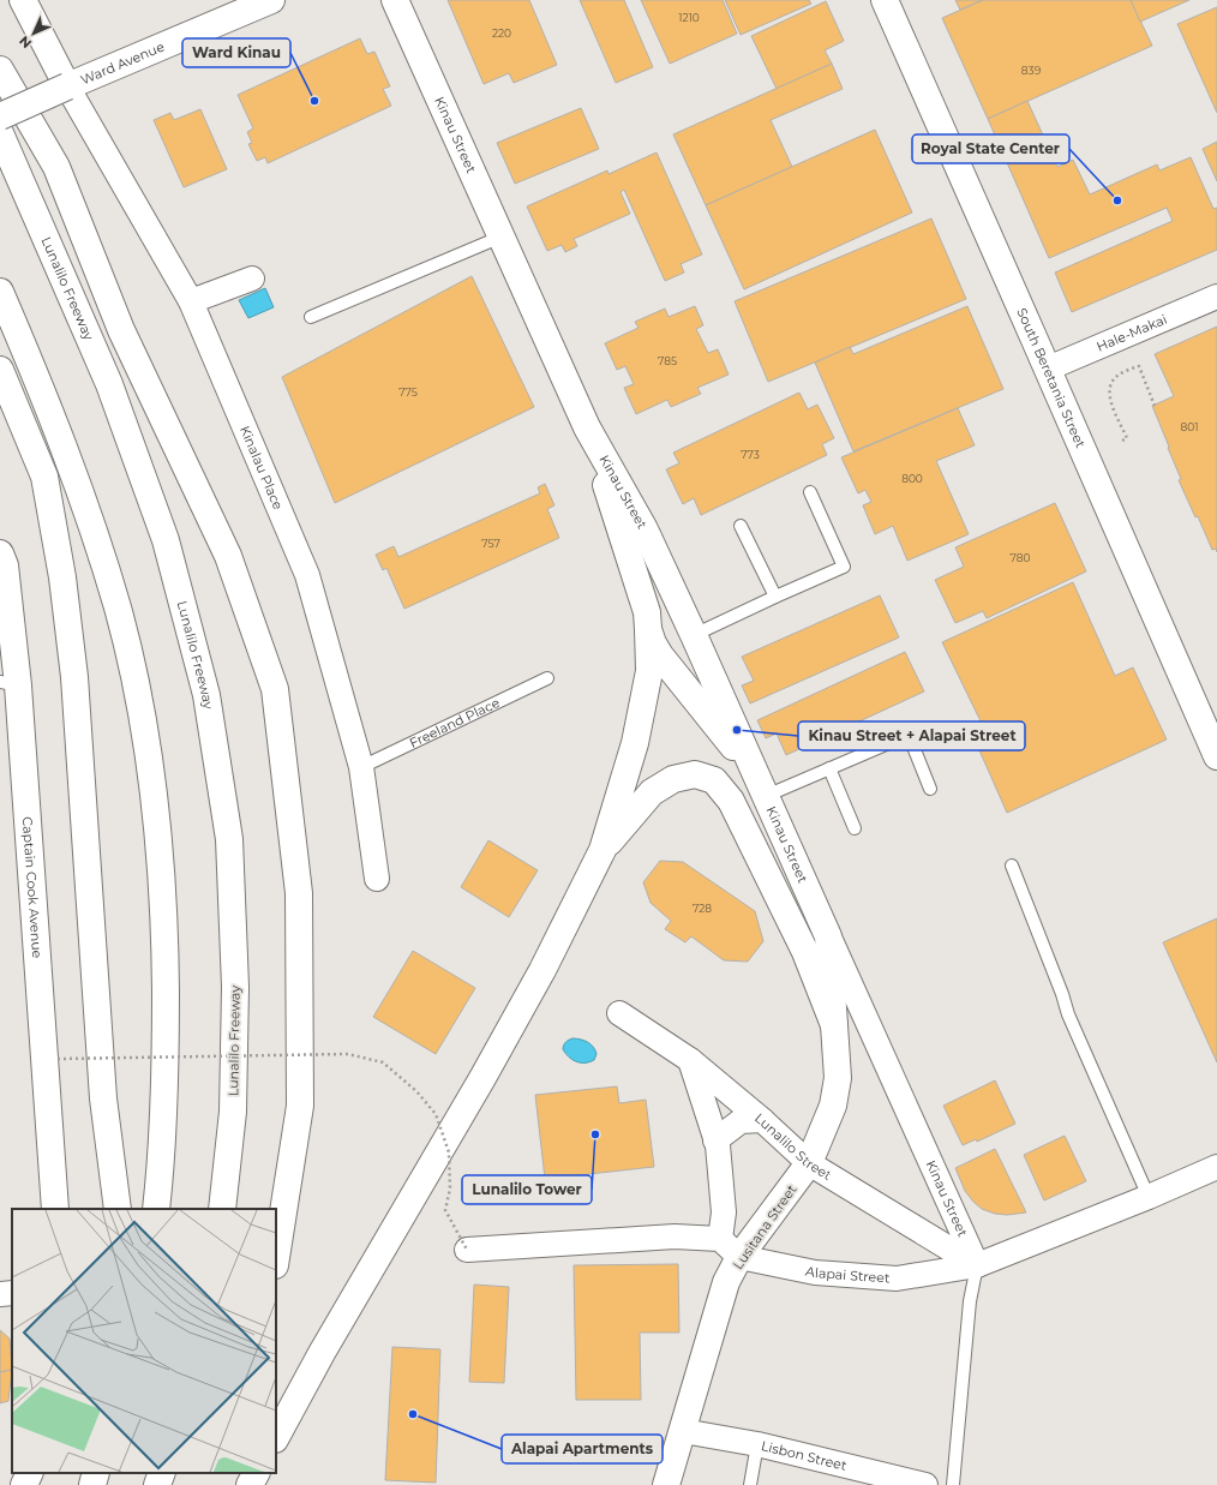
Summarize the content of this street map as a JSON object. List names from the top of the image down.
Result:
{
  "streets": {
    "main road": [
      "Ward Avenue",
      "Kinau Street",
      "Lunalilo Freeway",
      "South Beretania Street",
      "Captain Cook Avenue",
      "Lusitana Street"
    ],
    "street": [
      "Hale-Makai",
      "Kinalau Place",
      "Lunalilo Street",
      "Alapai Street",
      "Lisbon Street"
    ],
    "lane": ["Freeland Place"]
  },
  "crossings": [
    ["Ward Avenue", "Kinalau Place"],
    ["Kinau Street", "Lunalilo Street"],
    ["Kinau Street", "Lusitana Street"],
    ["Kinau Street", "Alapai Street"],
    ["Hale-Makai", "South Beretania Street"],
    ["Kinalau Place", "Freeland Place"],
    ["Lunalilo Street", "Lusitana Street"],
    ["Lunalilo Street", "Alapai Street"],
    ["Lusitana Street", "Alapai Street"],
    ["Lusitana Street", "Lisbon Street"]
  ],
  "places": [
    "Ward Kinau",
    "Royal State Center",
    "Kinau Street + Alapai Street",
    "Lunalilo Tower",
    "Alapai Apartments"
  ],
  "house_numbers": [
    "1210",
    "220",
    "839",
    "785",
    "775",
    "801",
    "773",
    "800",
    "757",
    "780",
    "728"
  ],
  "north": "bottom left"
}
